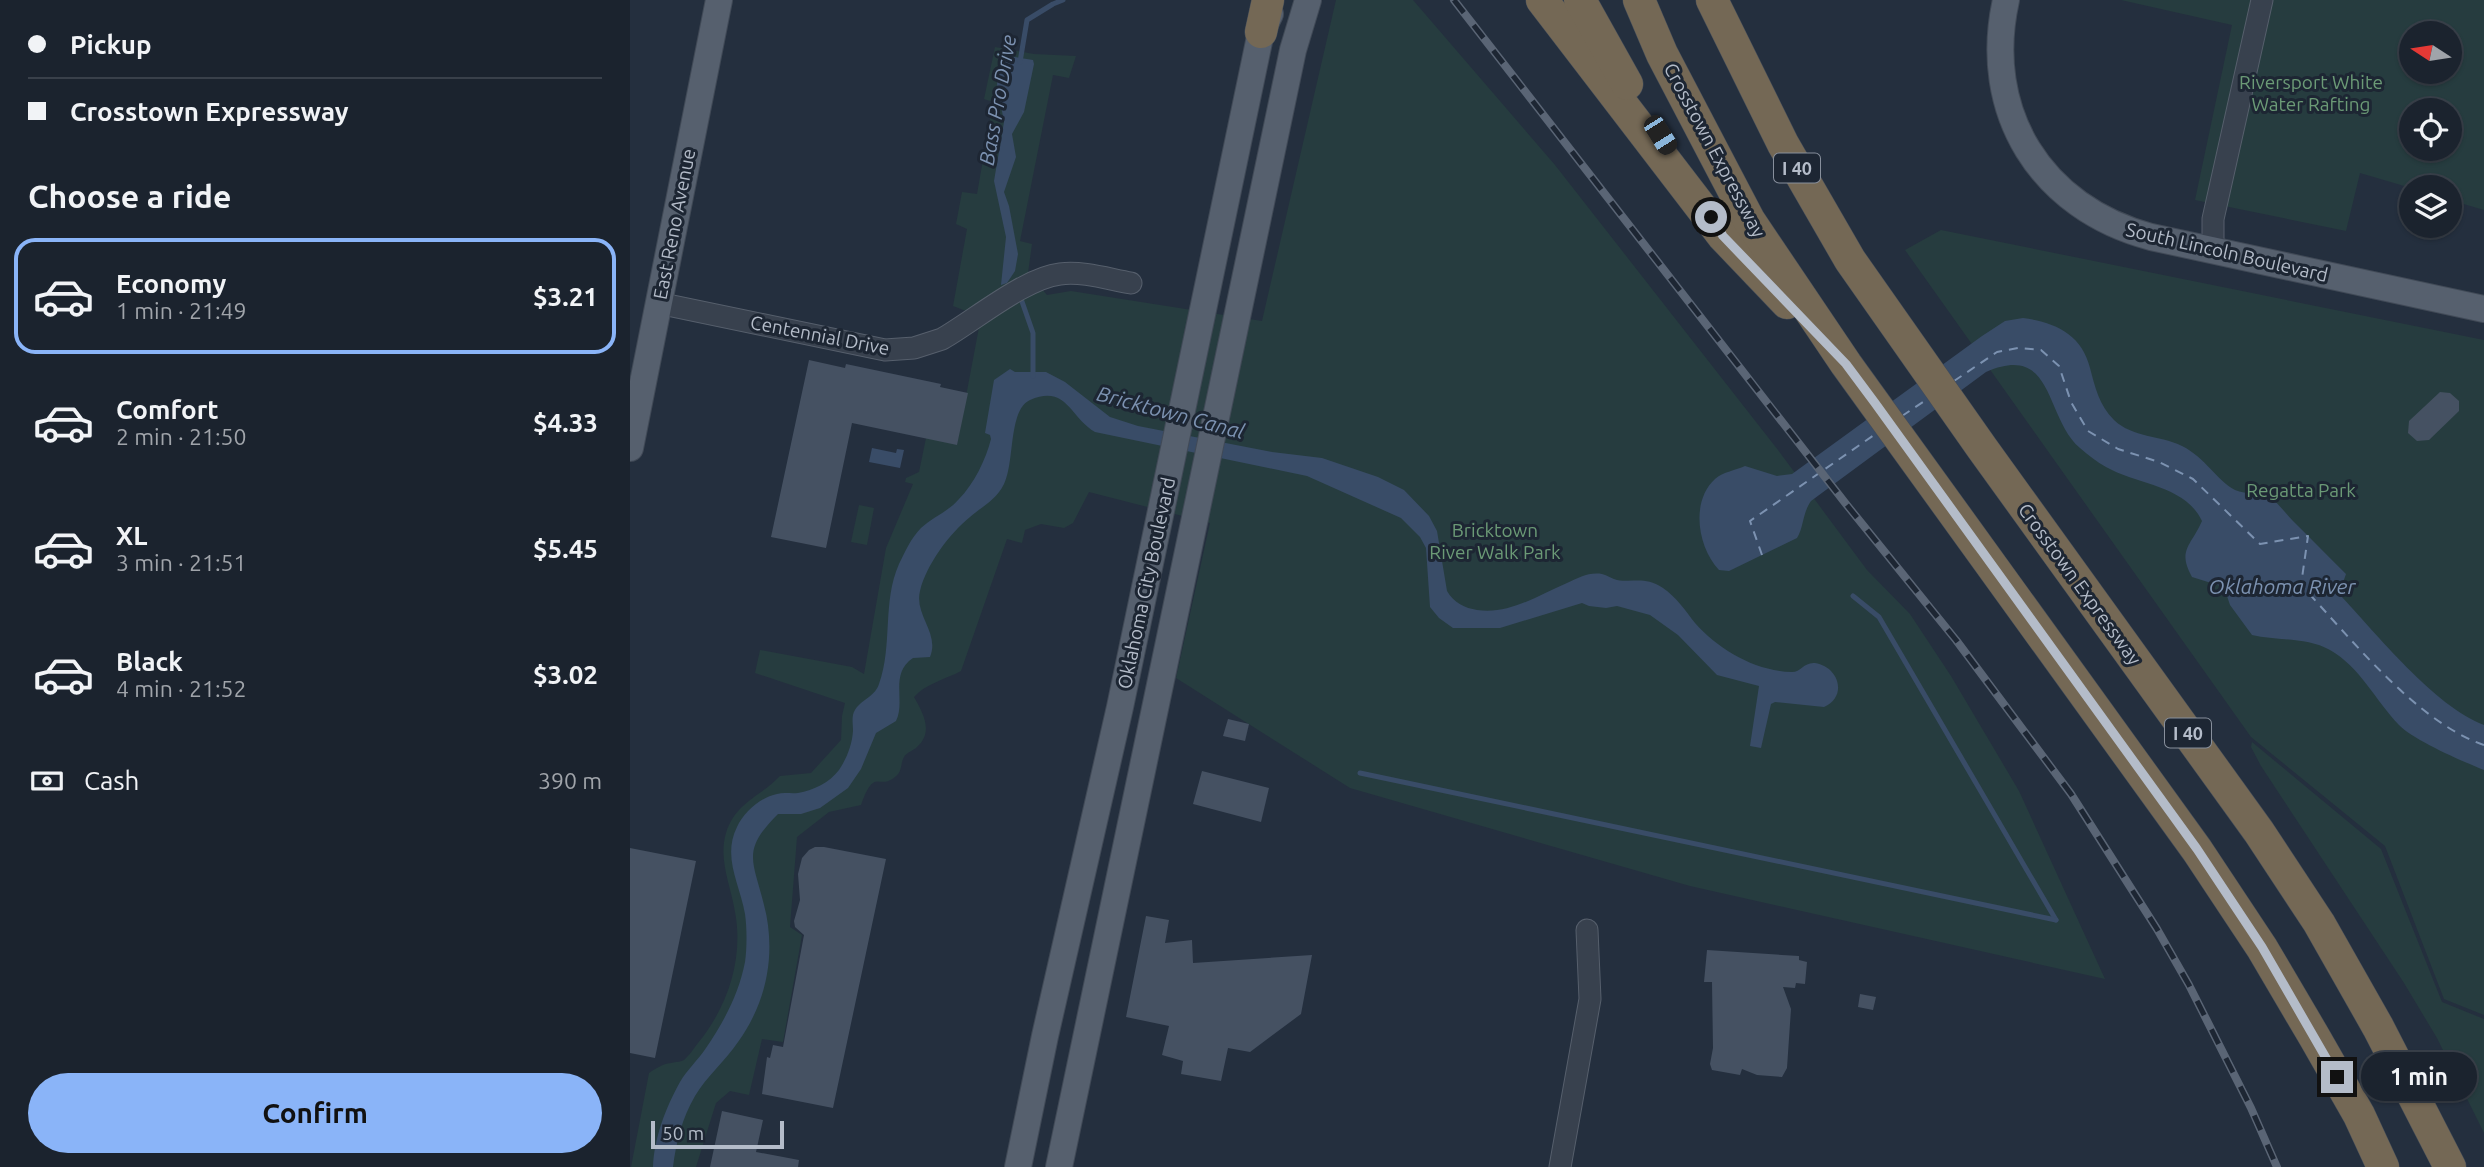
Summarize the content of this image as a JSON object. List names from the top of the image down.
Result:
{
  "streets": {
    "highway": ["Crosstown Expressway", "I 40"],
    "main road": ["East Reno Avenue", "South Lincoln Boulevard", "Oklahoma City Boulevard"],
    "street": ["Centennial Drive"]
  },
  "crossings": [
    ["East Reno Avenue", "Centennial Drive"]
  ],
  "water": ["Bass Pro Drive", "Bricktown Canal", "Oklahoma River"],
  "parks": ["Riversport White Water Rafting", "Regatta Park", "Bricktown River Walk Park"],
  "scale_bar": "50 m",
  "north": "left",
  "page": {
    "banner": ["Pickup", "Crosstown Expressway"],
    "heading": "Choose a ride",
    "list": [
      {
        "name": "Economy",
        "note": "1 min · 21:49",
        "value": "$3.21"
      },
      {
        "name": "Comfort",
        "note": "2 min · 21:50",
        "value": "$4.33"
      },
      {
        "name": "XL",
        "note": "3 min · 21:51",
        "value": "$5.45"
      },
      {
        "name": "Black",
        "note": "4 min · 21:52",
        "value": "$3.02"
      }
    ],
    "pay": ["Cash", "390 m"],
    "bubble": "1 min",
    "buttons": "Confirm",
    "scale": "50 m"
  }
}
